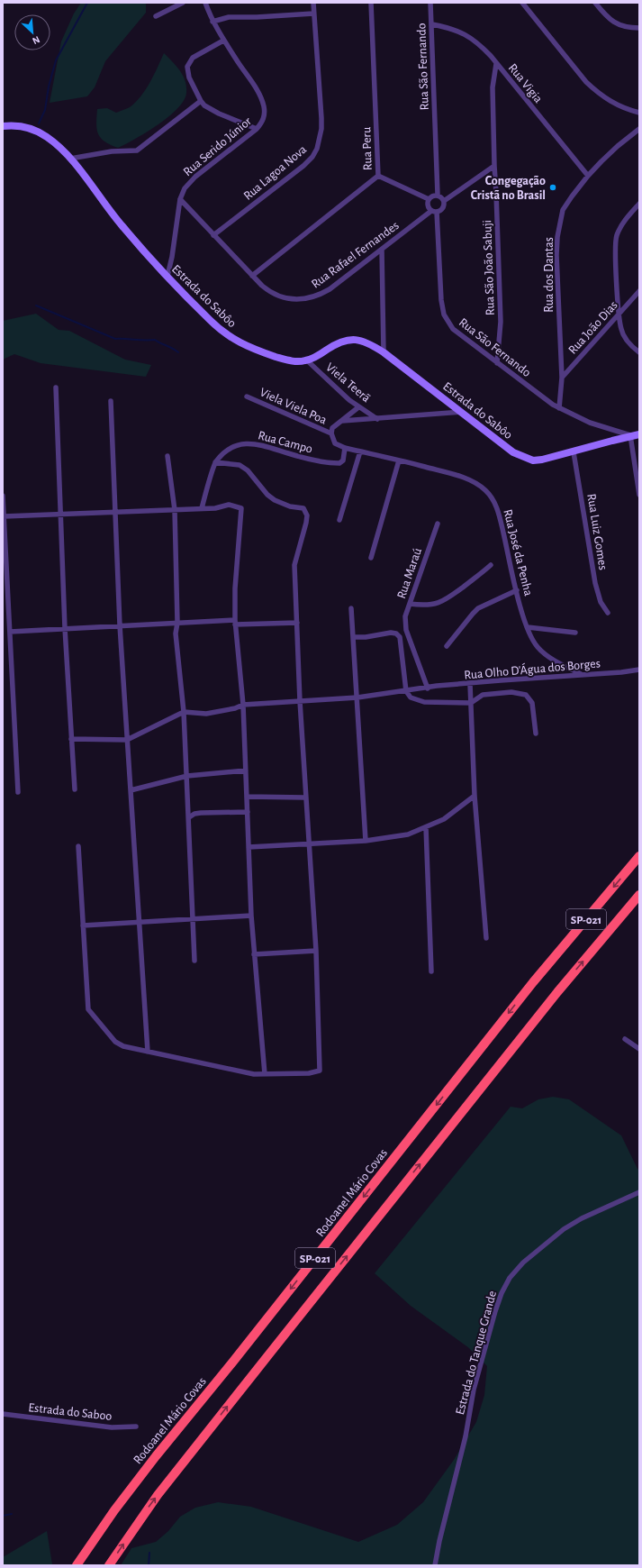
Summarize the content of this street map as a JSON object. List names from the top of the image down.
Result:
{
  "streets": {
    "highway": ["SP-021", "Rodoanel Mário Covas"],
    "street": [
      "Rua São Fernando",
      "Rua Vigia",
      "Rua Serido Júnior",
      "Rua Peru",
      "Rua Lagoa Nova",
      "Rua Rafael Fernandes",
      "Rua São João Sabuji",
      "Rua dos Dantas",
      "Estrada do Sabôo",
      "Rua João Dias",
      "Viela Teerã",
      "Viela Viela Poa",
      "Rua Campo",
      "Rua Luiz Gomes",
      "Rua José da Penha",
      "Rua Maraú",
      "Rua Olho D'Água dos Borges",
      "Estrada do Tanque Grande",
      "Estrada do Saboo"
    ]
  },
  "crossings": [
    ["Rua São Fernando", "Rua Vigia"],
    ["Rua São Fernando", "Rua Rafael Fernandes"],
    ["Rua São Fernando", "Rua São João Sabuji"],
    ["Rua São Fernando", "Rua dos Dantas"],
    ["Rua São Fernando", "Estrada do Sabôo"],
    ["Rua Vigia", "Rua São João Sabuji"],
    ["Rua Vigia", "Rua dos Dantas"],
    ["Rua Serido Júnior", "Rua Rafael Fernandes"],
    ["Rua Serido Júnior", "Estrada do Sabôo"],
    ["Rua Peru", "Rua Rafael Fernandes"],
    ["Rua Lagoa Nova", "Rua Rafael Fernandes"],
    ["Rua dos Dantas", "Rua João Dias"],
    ["Estrada do Sabôo", "Viela Teerã"],
    ["Estrada do Sabôo", "Rua Luiz Gomes"],
    ["Viela Viela Poa", "Rua José da Penha"],
    ["Rua Campo", "Rua José da Penha"],
    ["Rua José da Penha", "Rua Olho D'Água dos Borges"],
    ["Rua Maraú", "Rua Olho D'Água dos Borges"]
  ],
  "places": ["Congegação Cristã no Brasil"],
  "north": "bottom right"
}
